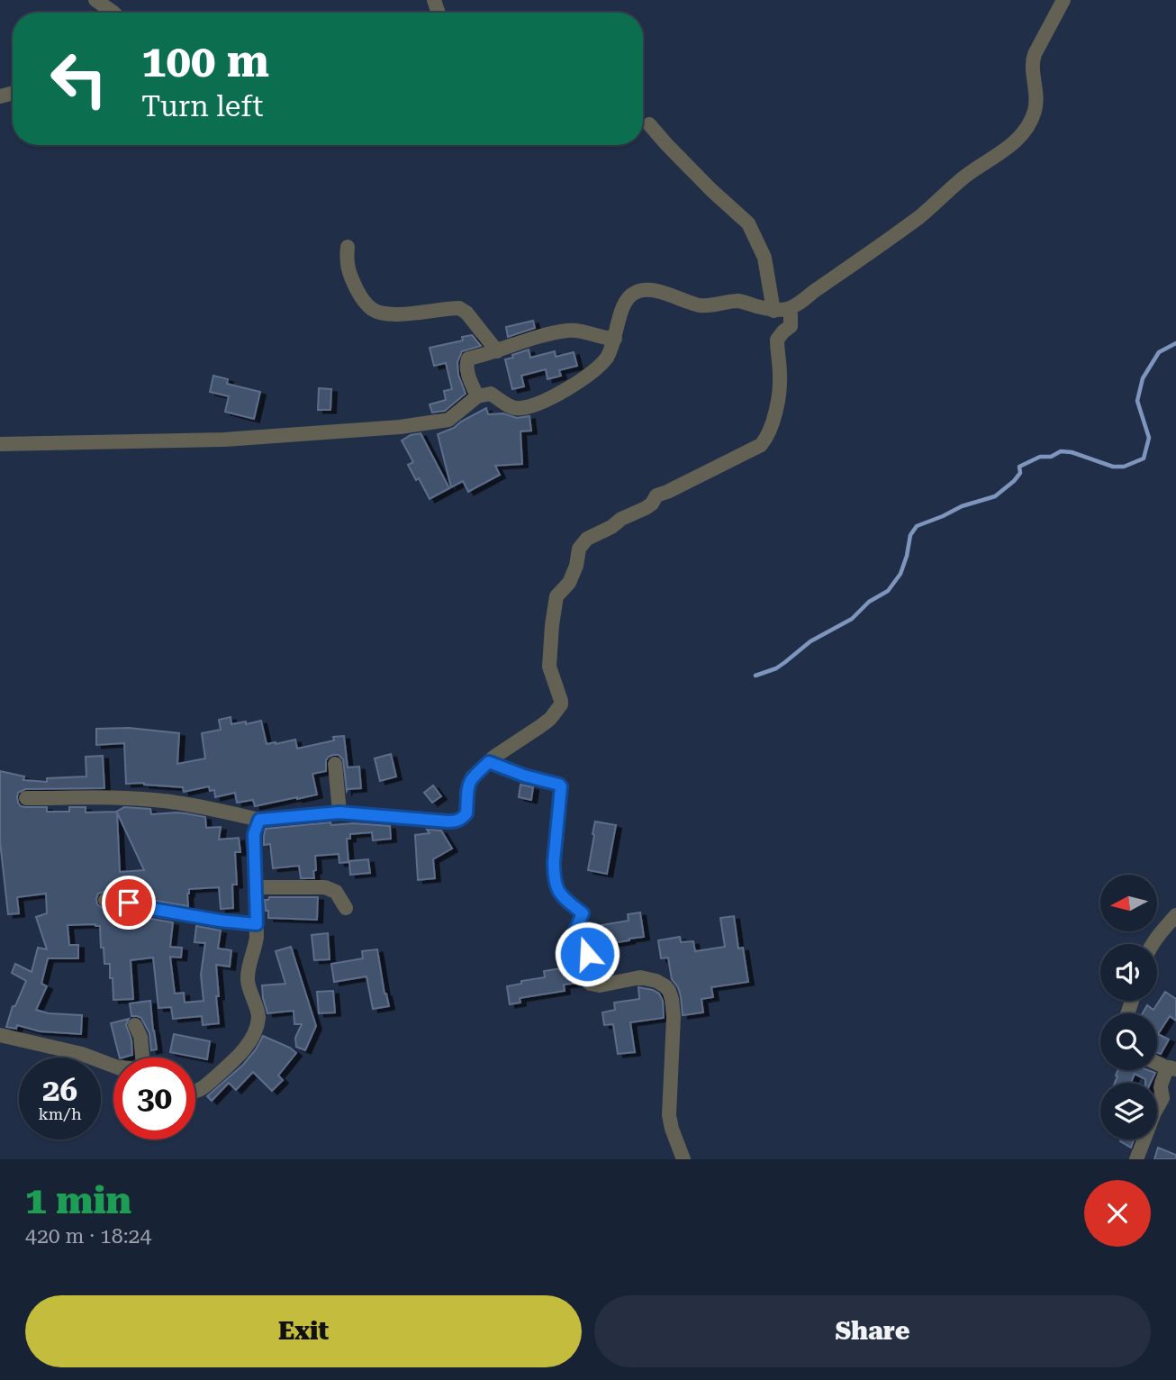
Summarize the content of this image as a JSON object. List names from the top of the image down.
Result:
{
  "north": "left",
  "page": {
    "turn": ["100 m", "Turn left"],
    "speed": "26 km/h",
    "limit": "30",
    "heading": ["1 min", "420 m · 18:24"],
    "buttons": ["Exit", "Share"]
  }
}
